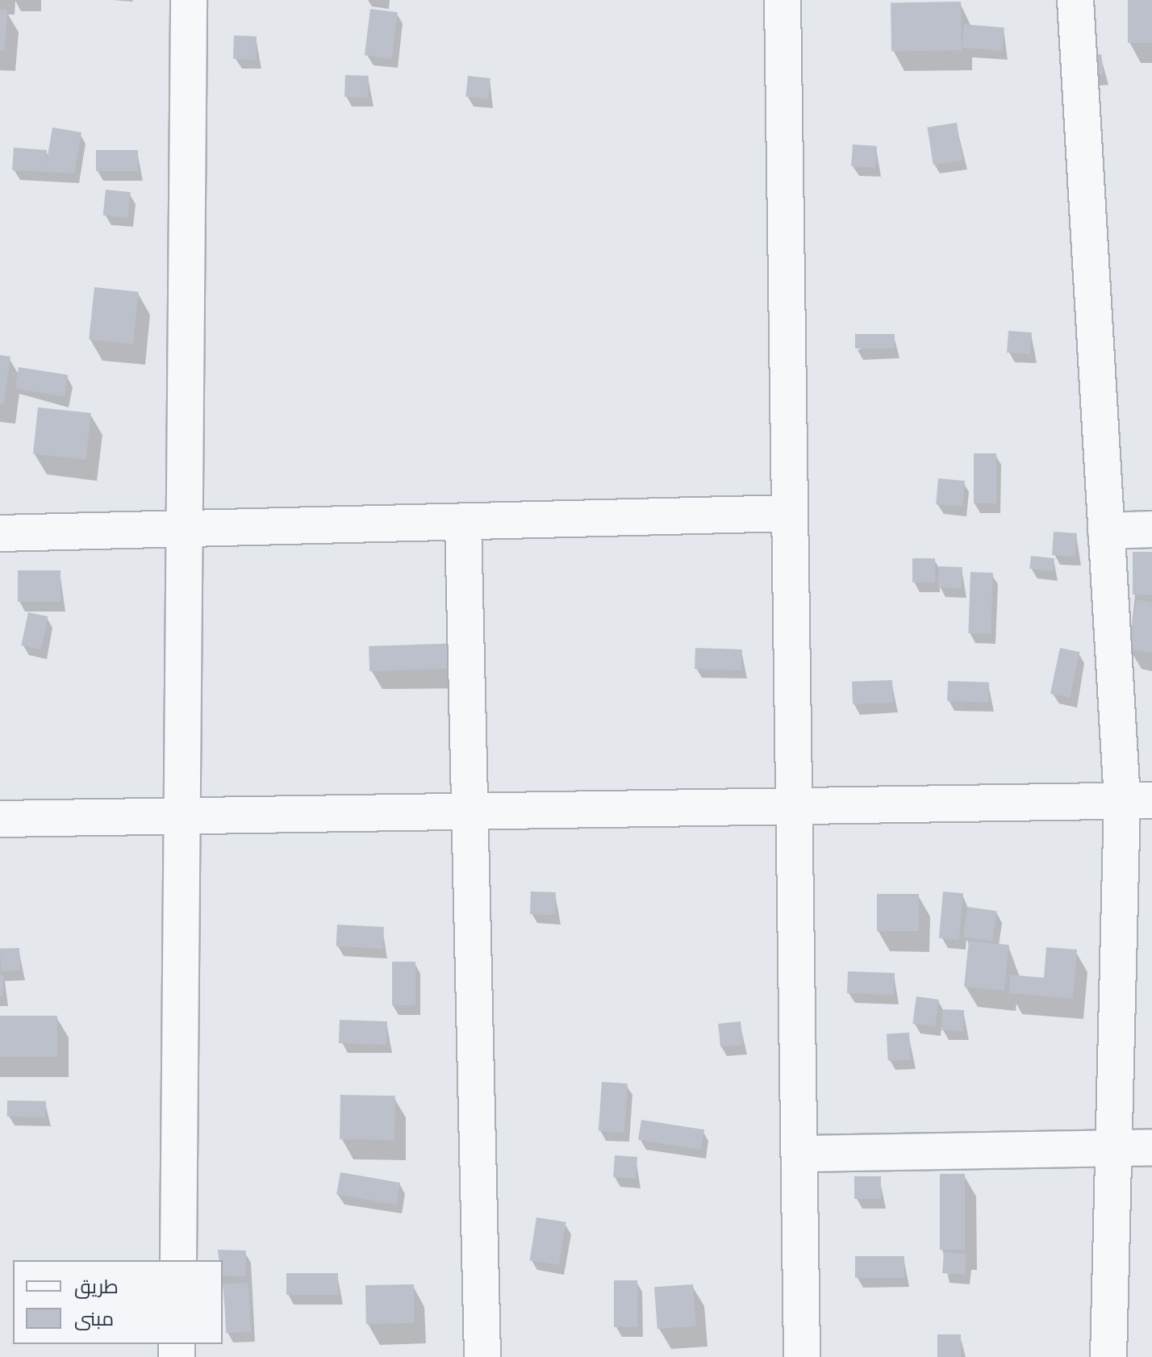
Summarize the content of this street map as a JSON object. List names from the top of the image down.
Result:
{
  "legend": ["طريق", "مبنى"]
}
